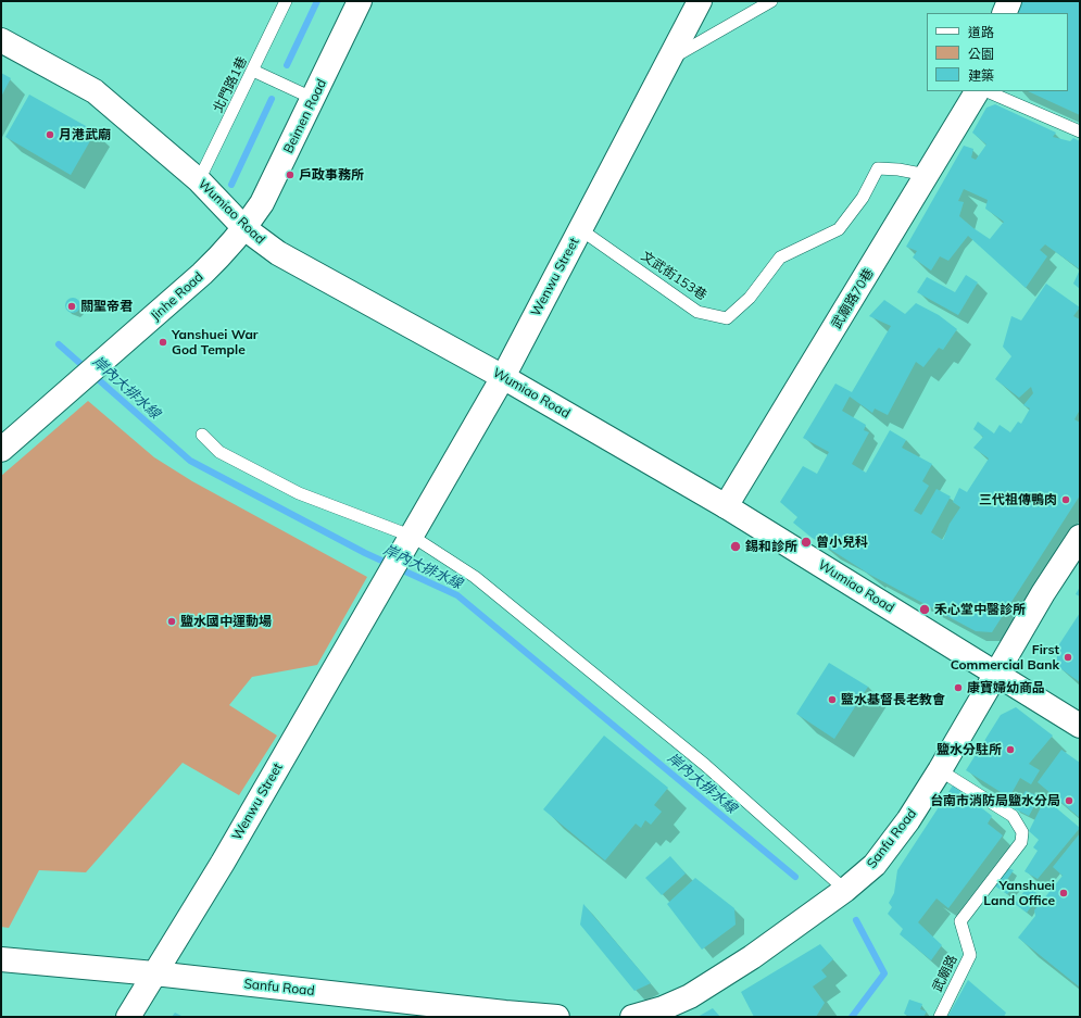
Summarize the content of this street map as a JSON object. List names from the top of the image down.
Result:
{
  "streets": {
    "street": [
      "Beimen Road",
      "Wumiao Road",
      "Wenwu Street",
      "Jinhe Road",
      "武廟路70巷",
      "Sanfu Road"
    ],
    "lane": ["北門路1巷", "文武街153巷", "武廟路"]
  },
  "crossings": [
    ["北門路1巷", "Wumiao Road"],
    ["Beimen Road", "Wumiao Road"],
    ["Beimen Road", "Jinhe Road"],
    ["Wumiao Road", "Wenwu Street"],
    ["Wumiao Road", "Jinhe Road"],
    ["Wumiao Road", "武廟路70巷"],
    ["Wumiao Road", "Sanfu Road"],
    ["文武街153巷", "Wenwu Street"],
    ["文武街153巷", "武廟路70巷"],
    ["Wenwu Street", "Sanfu Road"],
    ["Sanfu Road", "武廟路"]
  ],
  "water": ["岸內大排水線"],
  "places": [
    "月港武廟",
    "戶政事務所",
    "關聖帝君",
    "Yanshuei War God Temple",
    "三代祖傳鴨肉",
    "曾小兒科",
    "錫和診所",
    "禾心堂中醫診所",
    "鹽水國中運動場",
    "First Commercial Bank",
    "康寶婦幼商品",
    "盬水基督長老教會",
    "鹽水分駐所",
    "台南市消防局鹽水分局",
    "Yanshuei Land Office"
  ],
  "legend": ["道路", "公園", "建築"]
}
